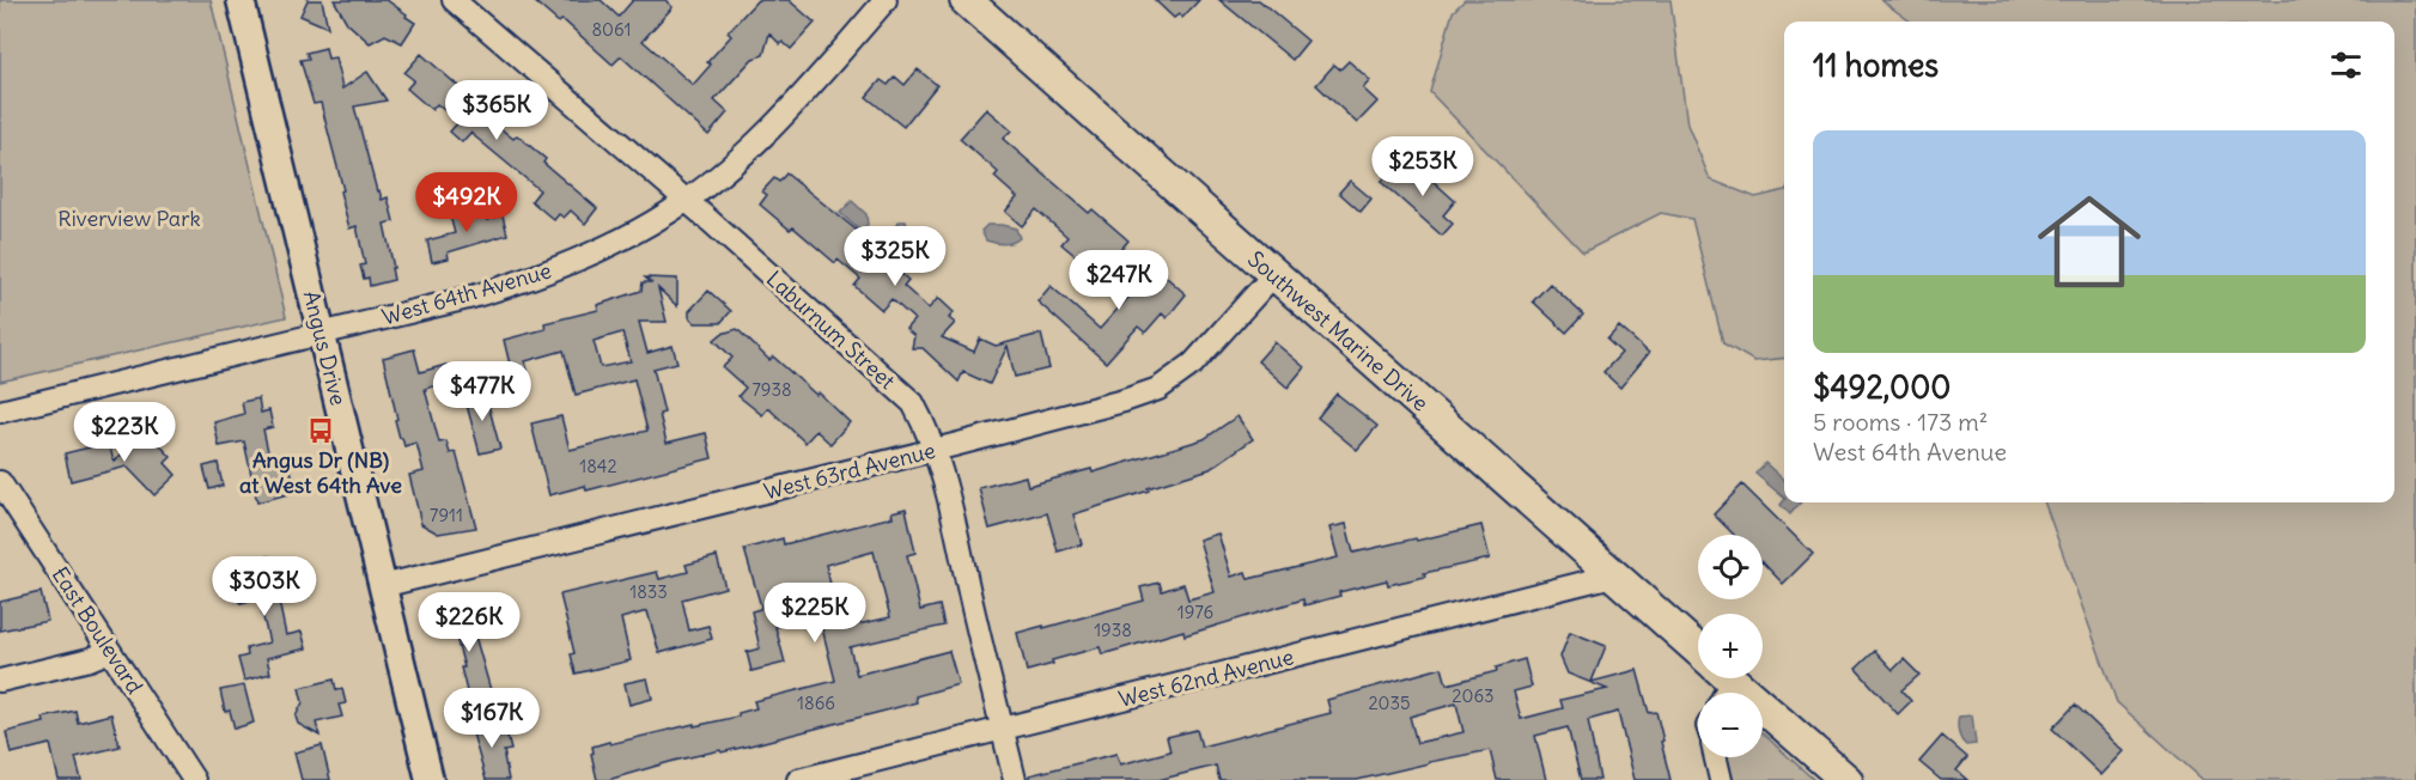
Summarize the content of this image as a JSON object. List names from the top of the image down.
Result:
{
  "streets": {
    "main road": ["Southwest Marine Drive"],
    "street": [
      "West 64th Avenue",
      "Laburnum Street",
      "Angus Drive",
      "West 63rd Avenue",
      "East Boulevard",
      "West 62nd Avenue"
    ]
  },
  "crossings": [
    ["West 64th Avenue", "Laburnum Street"],
    ["West 64th Avenue", "Angus Drive"],
    ["Laburnum Street", "West 63rd Avenue"],
    ["Laburnum Street", "West 62nd Avenue"],
    ["Southwest Marine Drive", "West 63rd Avenue"],
    ["Southwest Marine Drive", "West 62nd Avenue"],
    ["Angus Drive", "West 63rd Avenue"]
  ],
  "parks": ["Riverview Park"],
  "places": {
    "bus stop": ["Angus Dr (NB) at West 64th Ave"]
  },
  "house_numbers": [
    "8061",
    "7938",
    "1842",
    "7911",
    "1833",
    "1976",
    "1938",
    "2063",
    "1866",
    "2035"
  ],
  "page": {
    "heading": "11 homes",
    "price": [
      "$365K",
      "$253K",
      "$492K",
      "$325K",
      "$247K",
      "$477K",
      "$223K",
      "$303K",
      "$225K",
      "$226K",
      "$167K"
    ],
    "list": [
      {
        "name": "$492,000",
        "note": "5 rooms · 173 m² · West 64th Avenue"
      }
    ],
    "map_buttons": ["+", "−"]
  }
}
